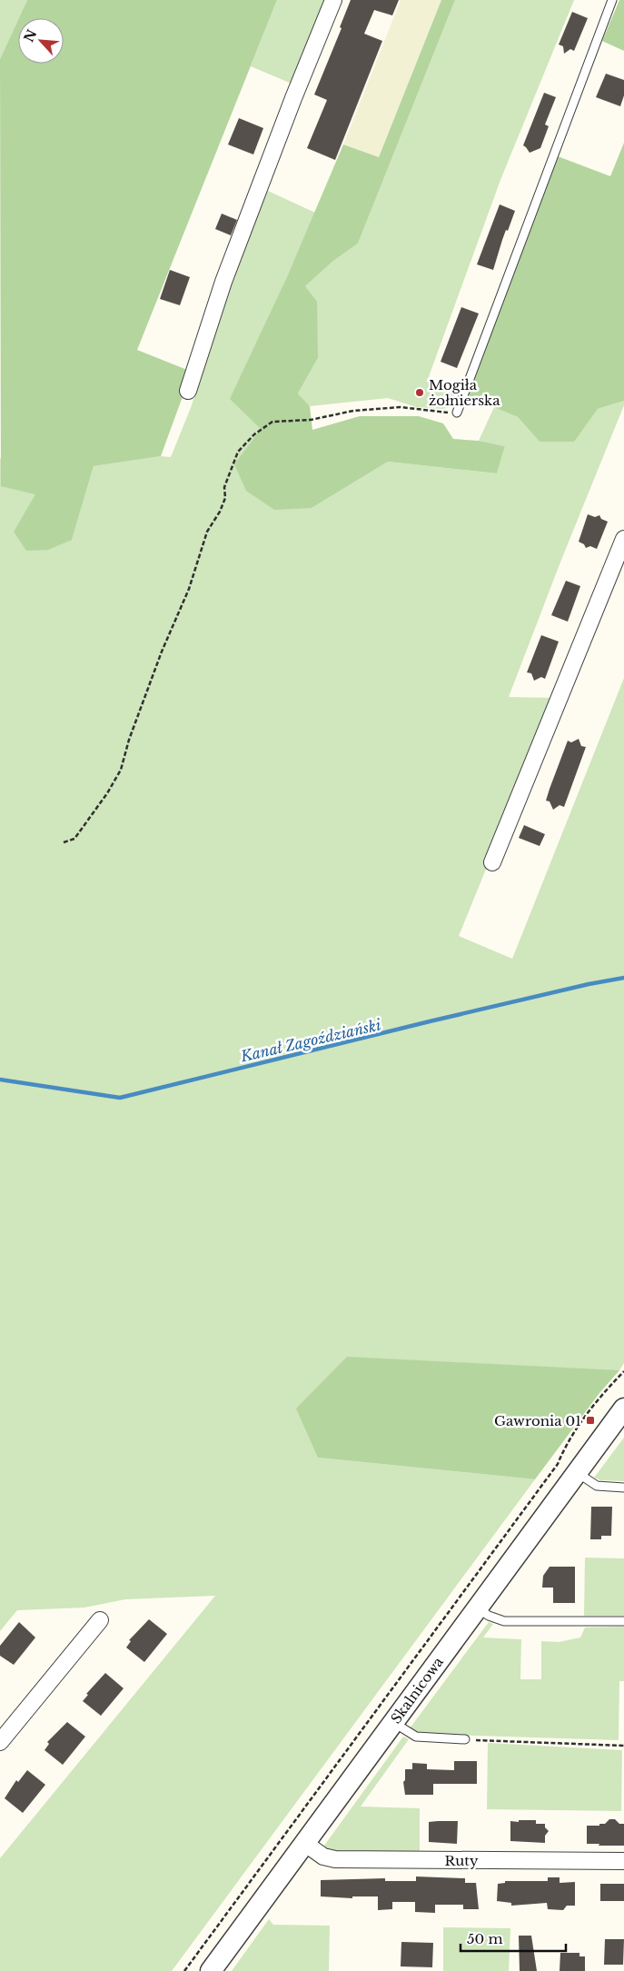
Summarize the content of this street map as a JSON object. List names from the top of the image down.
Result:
{
  "streets": {
    "street": ["Skalnicowa", "Ruty"]
  },
  "crossings": [
    ["Skalnicowa", "Ruty"]
  ],
  "water": ["Kanał Zagoździański"],
  "places": {
    "other": ["Mogiła żołnierska"],
    "transit": ["Gawronia 01"]
  },
  "scale_bar": "50 m",
  "north": "top left"
}
